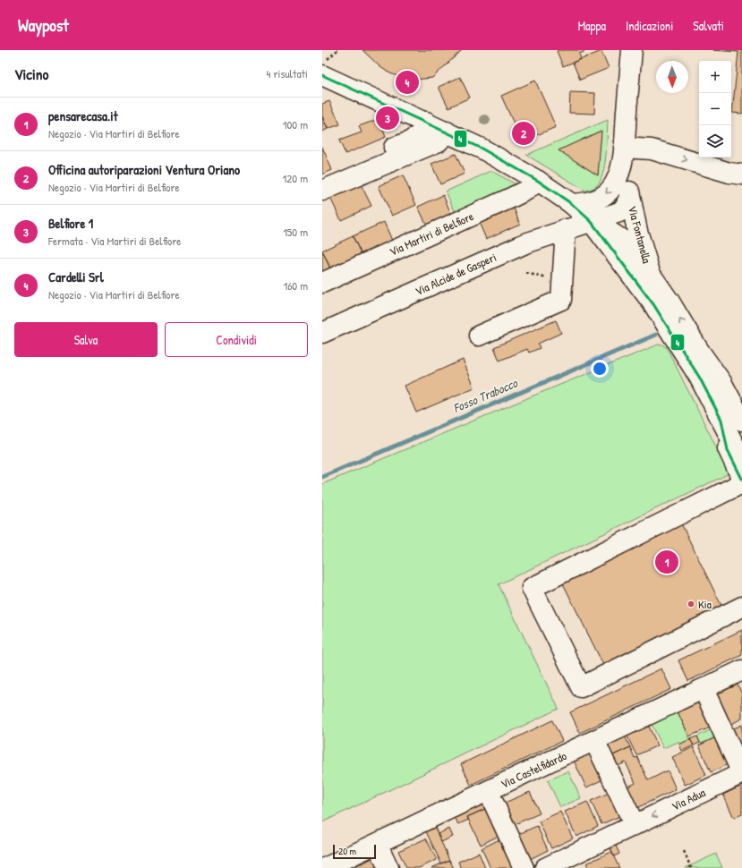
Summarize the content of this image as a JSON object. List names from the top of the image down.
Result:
{
  "streets": {
    "main road": [
      "Via Martiri di Belfiore",
      "Via Fontanella",
      "Via Alcide de Gasperi",
      "Via Castelfidardo",
      "Via Adua"
    ]
  },
  "crossings": [
    ["Via Fontanella", "Via Alcide de Gasperi"]
  ],
  "one_way": ["Via Adua"],
  "water": ["Fosso Trabocco"],
  "places": ["Kia"],
  "lines": ["transit line 4"],
  "scale_bar": "20 m",
  "north": "bottom",
  "page": {
    "header": "Waypost",
    "nav": ["Mappa", "Indicazioni", "Salvati"],
    "heading": ["Vicino", "4 risultati"],
    "map_buttons": ["+", "−"],
    "pins": [
      "4",
      "3",
      "2",
      "1"
    ],
    "list": [
      {
        "mark": "1",
        "name": "pensarecasa.it",
        "note": "Negozio · Via Martiri di Belfiore",
        "value": "100 m"
      },
      {
        "mark": "2",
        "name": "Officina autoriparazioni Ventura Oriano",
        "note": "Negozio · Via Martiri di Belfiore",
        "value": "120 m"
      },
      {
        "mark": "3",
        "name": "Belfiore 1",
        "note": "Fermata · Via Martiri di Belfiore",
        "value": "150 m"
      },
      {
        "mark": "4",
        "name": "Cardelli Srl",
        "note": "Negozio · Via Martiri di Belfiore",
        "value": "160 m"
      }
    ],
    "buttons": ["Salva", "Condividi"],
    "scale": "20 m"
  }
}
